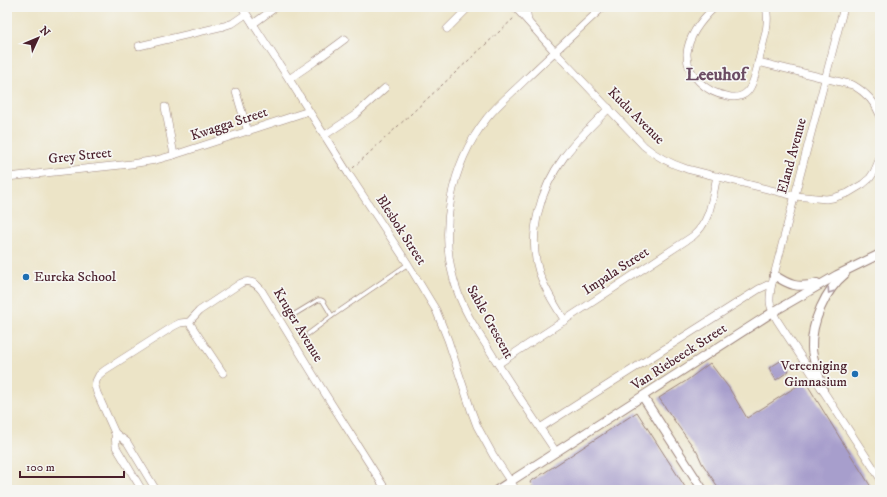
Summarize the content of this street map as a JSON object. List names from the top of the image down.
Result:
{
  "streets": {
    "street": [
      "Kudu Avenue",
      "Kwagga Street",
      "Grey Street",
      "Eland Avenue",
      "Blesbok Street",
      "Impala Street",
      "Sable Crescent",
      "Kruger Avenue",
      "Van Riebeeck Street"
    ]
  },
  "crossings": [
    ["Kudu Avenue", "Eland Avenue"],
    ["Kudu Avenue", "Impala Street"],
    ["Kudu Avenue", "Sable Crescent"],
    ["Kwagga Street", "Grey Street"],
    ["Kwagga Street", "Blesbok Street"],
    ["Eland Avenue", "Van Riebeeck Street"],
    ["Blesbok Street", "Van Riebeeck Street"],
    ["Impala Street", "Sable Crescent"],
    ["Sable Crescent", "Van Riebeeck Street"]
  ],
  "districts": ["Leeuhof"],
  "places": ["Eureka School", "Vereeniging Gimnasium"],
  "scale_bar": "100 m",
  "north": "top right"
}
